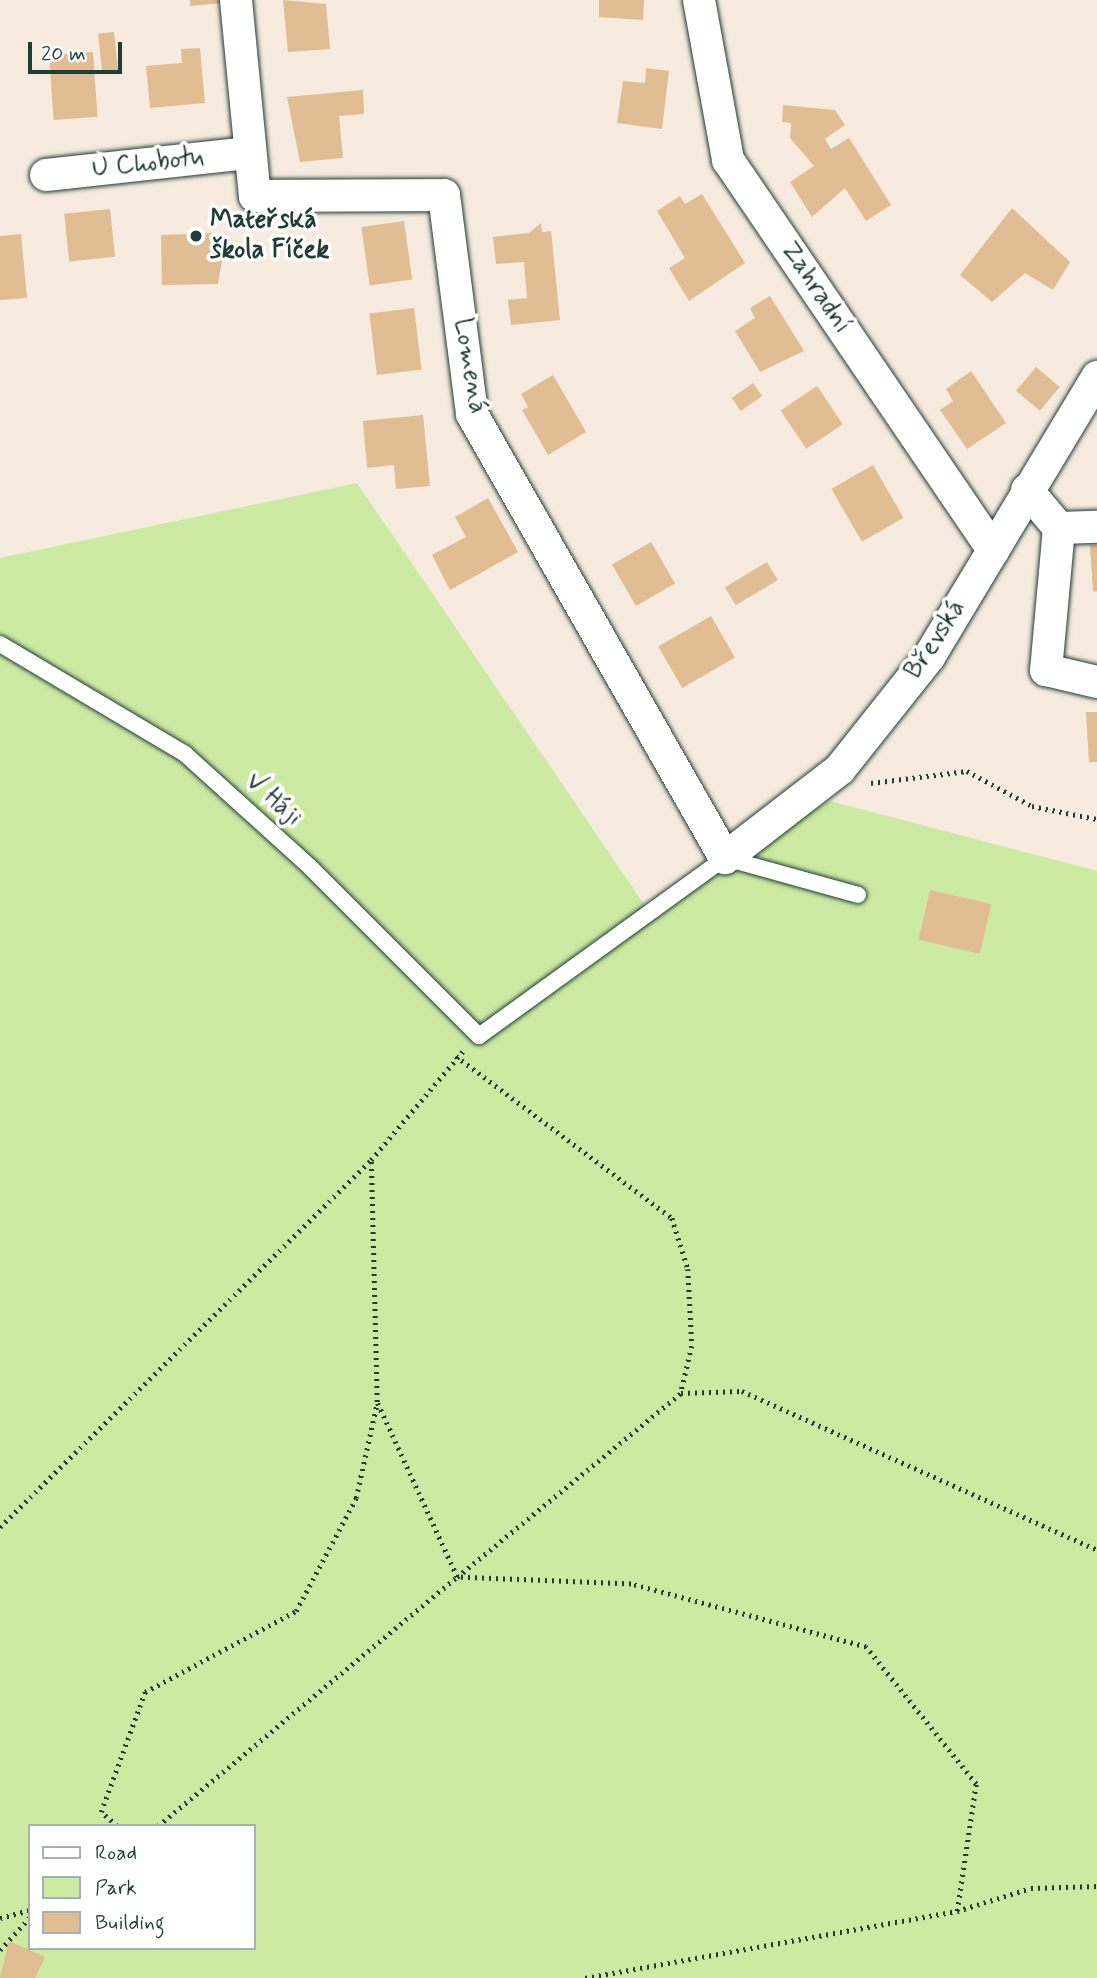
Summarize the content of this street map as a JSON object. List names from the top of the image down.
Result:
{
  "streets": {
    "street": [
      "U Chobotu",
      "Zahradní",
      "Lomená",
      "Břevská"
    ],
    "lane": ["V Háji"]
  },
  "crossings": [
    ["U Chobotu", "Lomená"],
    ["Zahradní", "Břevská"],
    ["Lomená", "Břevská"]
  ],
  "places": ["Mateřská škola Fíček"],
  "legend": ["Road", "Park", "Building"],
  "scale_bar": "20 m"
}
